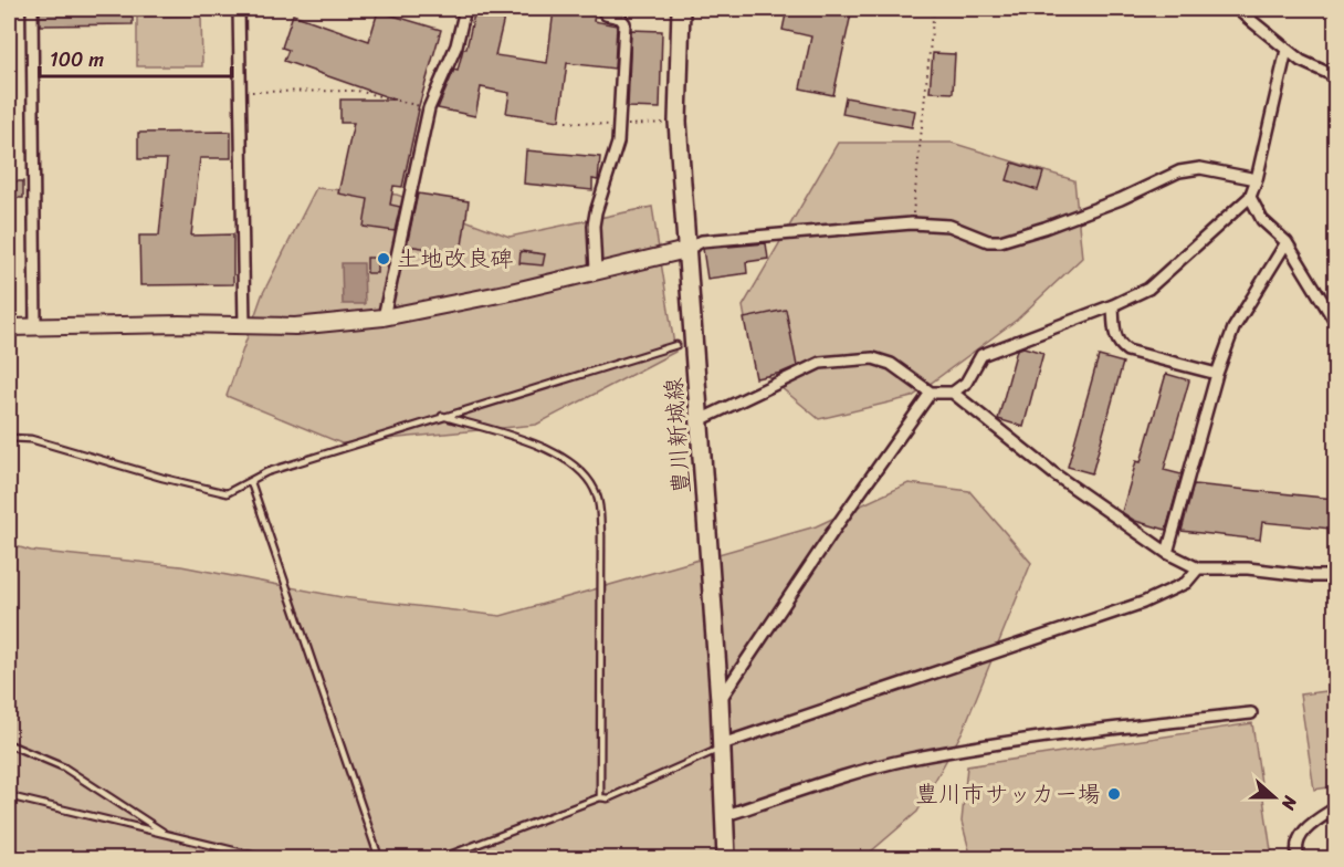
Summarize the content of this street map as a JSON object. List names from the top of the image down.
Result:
{
  "streets": {
    "main road": ["豊川新城線"]
  },
  "places": ["土地改良碑", "豊川市サッカー場"],
  "scale_bar": "100 m",
  "north": "right"
}
